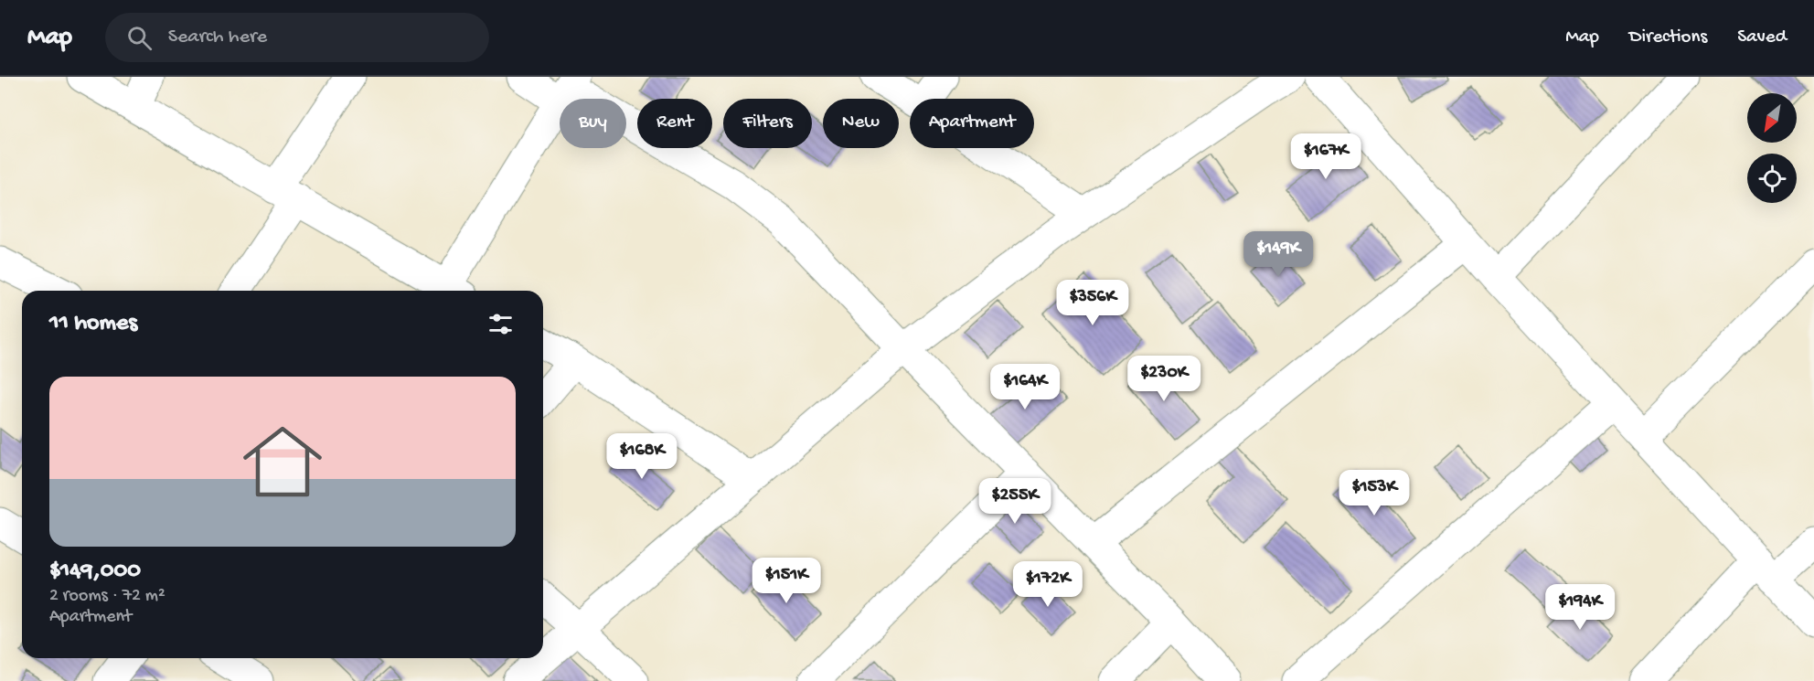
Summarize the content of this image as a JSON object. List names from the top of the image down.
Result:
{
  "north": "bottom left",
  "page": {
    "header": "Map",
    "search": "Search here",
    "nav": ["Map", "Directions", "Saved"],
    "chip": [
      "Buy",
      "Rent",
      "Filters",
      "New",
      "Apartment"
    ],
    "price": [
      "$167K",
      "$149K",
      "$356K",
      "$230K",
      "$164K",
      "$168K",
      "$153K",
      "$255K",
      "$151K",
      "$172K",
      "$194K"
    ],
    "heading": "11 homes",
    "list": [
      {
        "name": "$149,000",
        "note": "2 rooms · 72 m² · Apartment"
      }
    ]
  }
}
